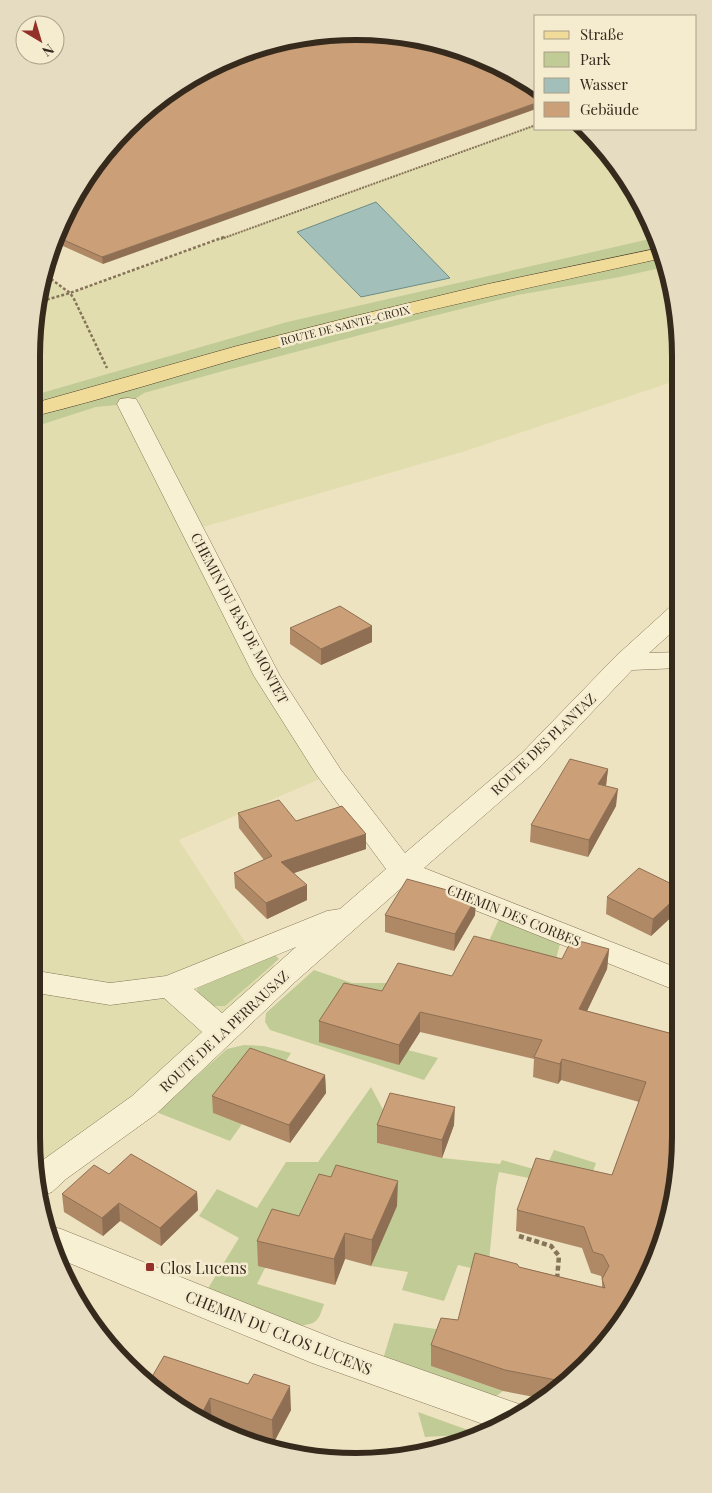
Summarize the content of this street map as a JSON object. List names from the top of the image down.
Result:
{
  "streets": {
    "main road": ["ROUTE DE SAINTE-CROIX"],
    "street": [
      "CHEMIN DU BAS DE MONTET",
      "ROUTE DES PLANTAZ",
      "CHEMIN DES CORBES",
      "ROUTE DE LA PERRAUSAZ",
      "CHEMIN DU CLOS LUCENS"
    ]
  },
  "crossings": [
    ["CHEMIN DU BAS DE MONTET", "ROUTE DES PLANTAZ"],
    ["CHEMIN DU BAS DE MONTET", "CHEMIN DES CORBES"],
    ["CHEMIN DU BAS DE MONTET", "ROUTE DE LA PERRAUSAZ"],
    ["ROUTE DES PLANTAZ", "CHEMIN DES CORBES"],
    ["ROUTE DES PLANTAZ", "ROUTE DE LA PERRAUSAZ"],
    ["CHEMIN DES CORBES", "ROUTE DE LA PERRAUSAZ"]
  ],
  "places": {
    "transit": ["Clos Lucens"]
  },
  "legend": [
    "Straße",
    "Park",
    "Wasser",
    "Gebäude"
  ],
  "north": "bottom right"
}
